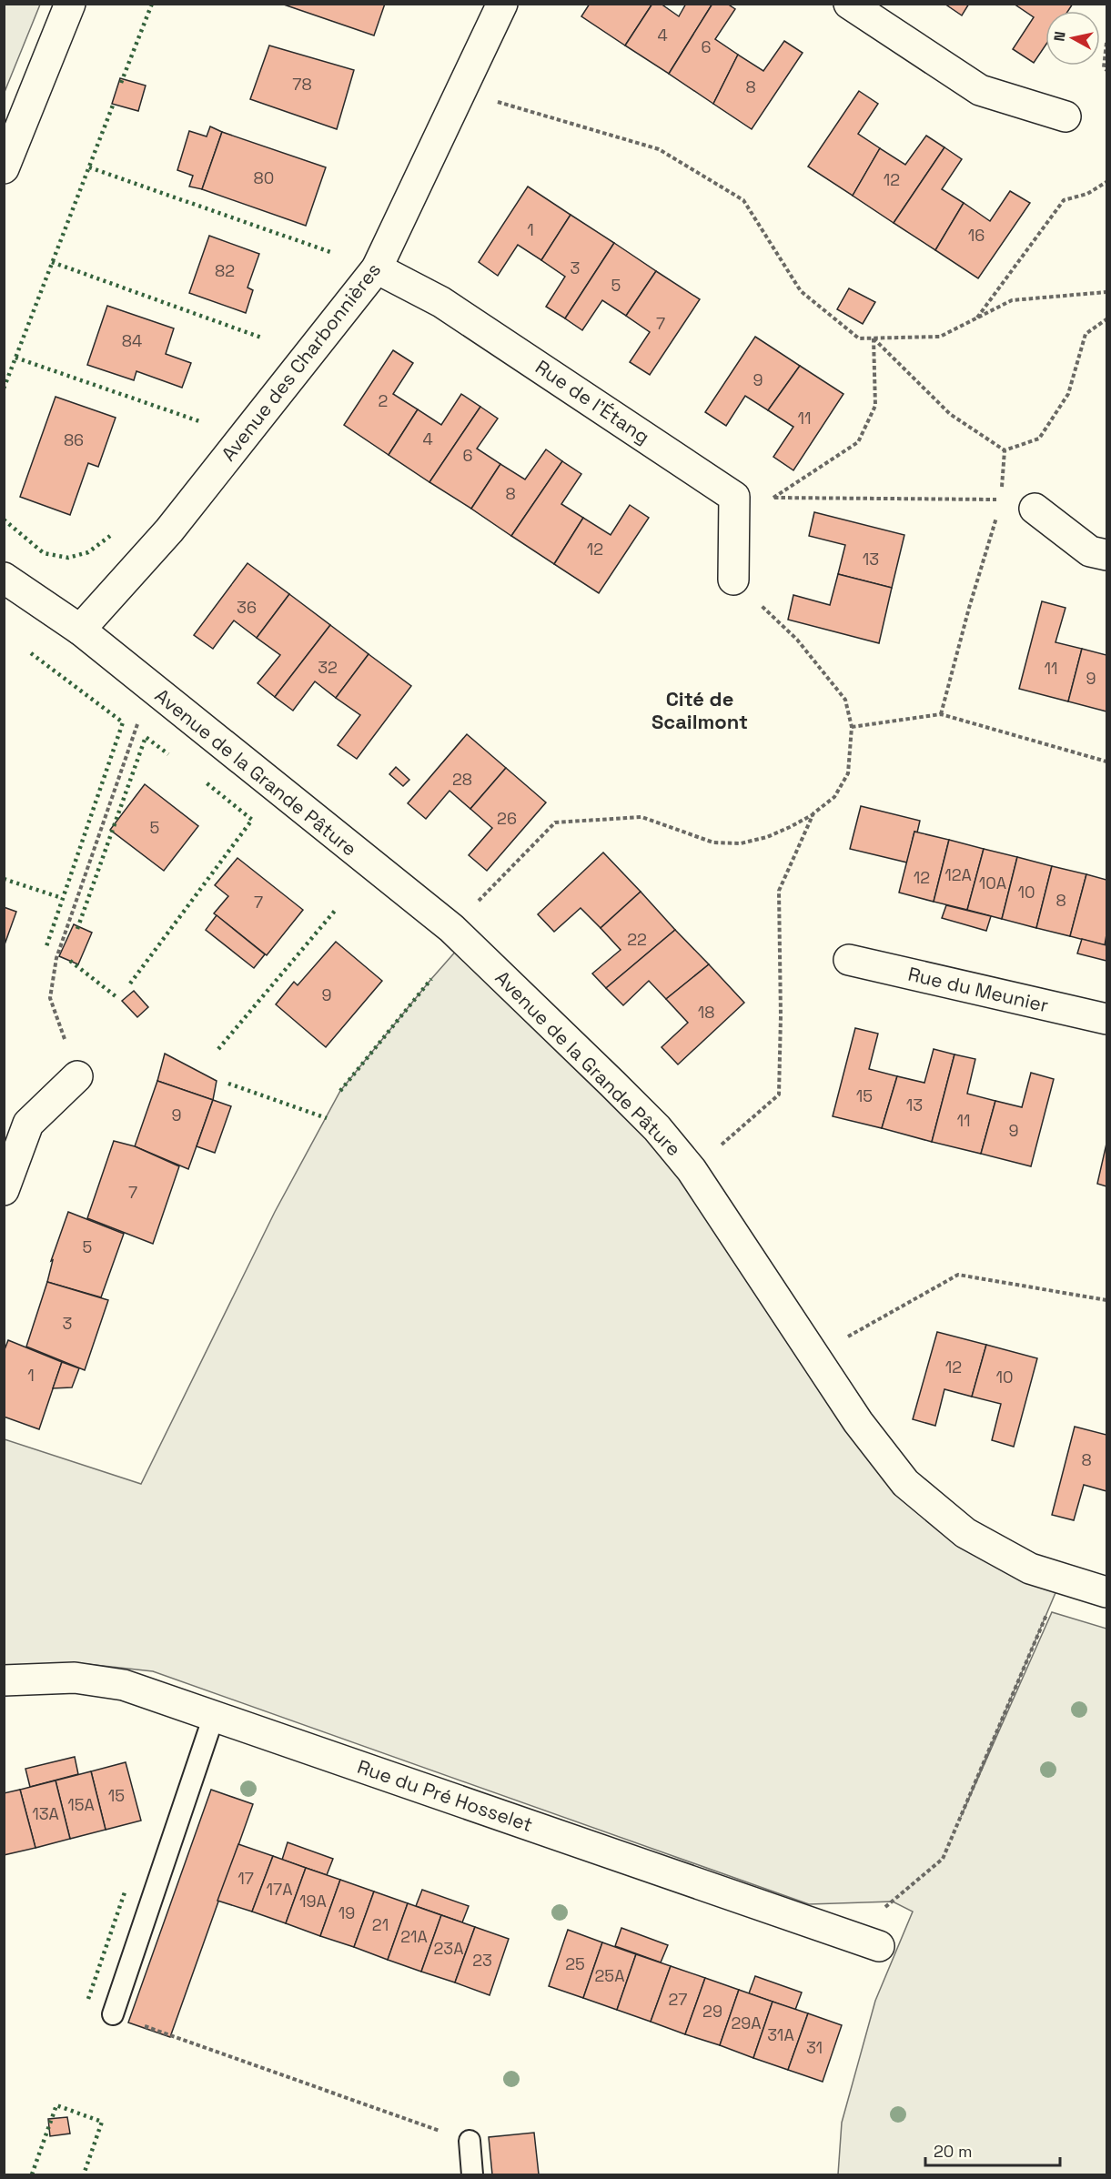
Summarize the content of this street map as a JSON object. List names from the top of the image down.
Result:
{
  "streets": {
    "street": [
      "Avenue des Charbonnières",
      "Rue de l'Étang",
      "Avenue de la Grande Pâture",
      "Rue du Meunier",
      "Rue du Pré Hosselet"
    ]
  },
  "crossings": [
    ["Avenue des Charbonnières", "Rue de l'Étang"],
    ["Avenue des Charbonnières", "Avenue de la Grande Pâture"]
  ],
  "districts": ["Cité de Scailmont"],
  "house_numbers": [
    "4",
    "6",
    "78",
    "8",
    "80",
    "12",
    "1",
    "16",
    "3",
    "82",
    "5",
    "7",
    "84",
    "9",
    "2",
    "11",
    "4",
    "86",
    "6",
    "8",
    "12",
    "13",
    "36",
    "32",
    "11",
    "9",
    "28",
    "26",
    "5",
    "12A",
    "12",
    "10A",
    "10",
    "8",
    "7",
    "22",
    "9",
    "18",
    "15",
    "13",
    "9",
    "11",
    "9",
    "7",
    "5",
    "3",
    "12",
    "1",
    "10",
    "8",
    "15",
    "15A",
    "13A",
    "17",
    "17A",
    "19A",
    "19",
    "21",
    "21A",
    "23A",
    "23",
    "25",
    "25A",
    "27",
    "29",
    "29A",
    "31A",
    "31"
  ],
  "scale_bar": "20 m",
  "north": "left"
}
